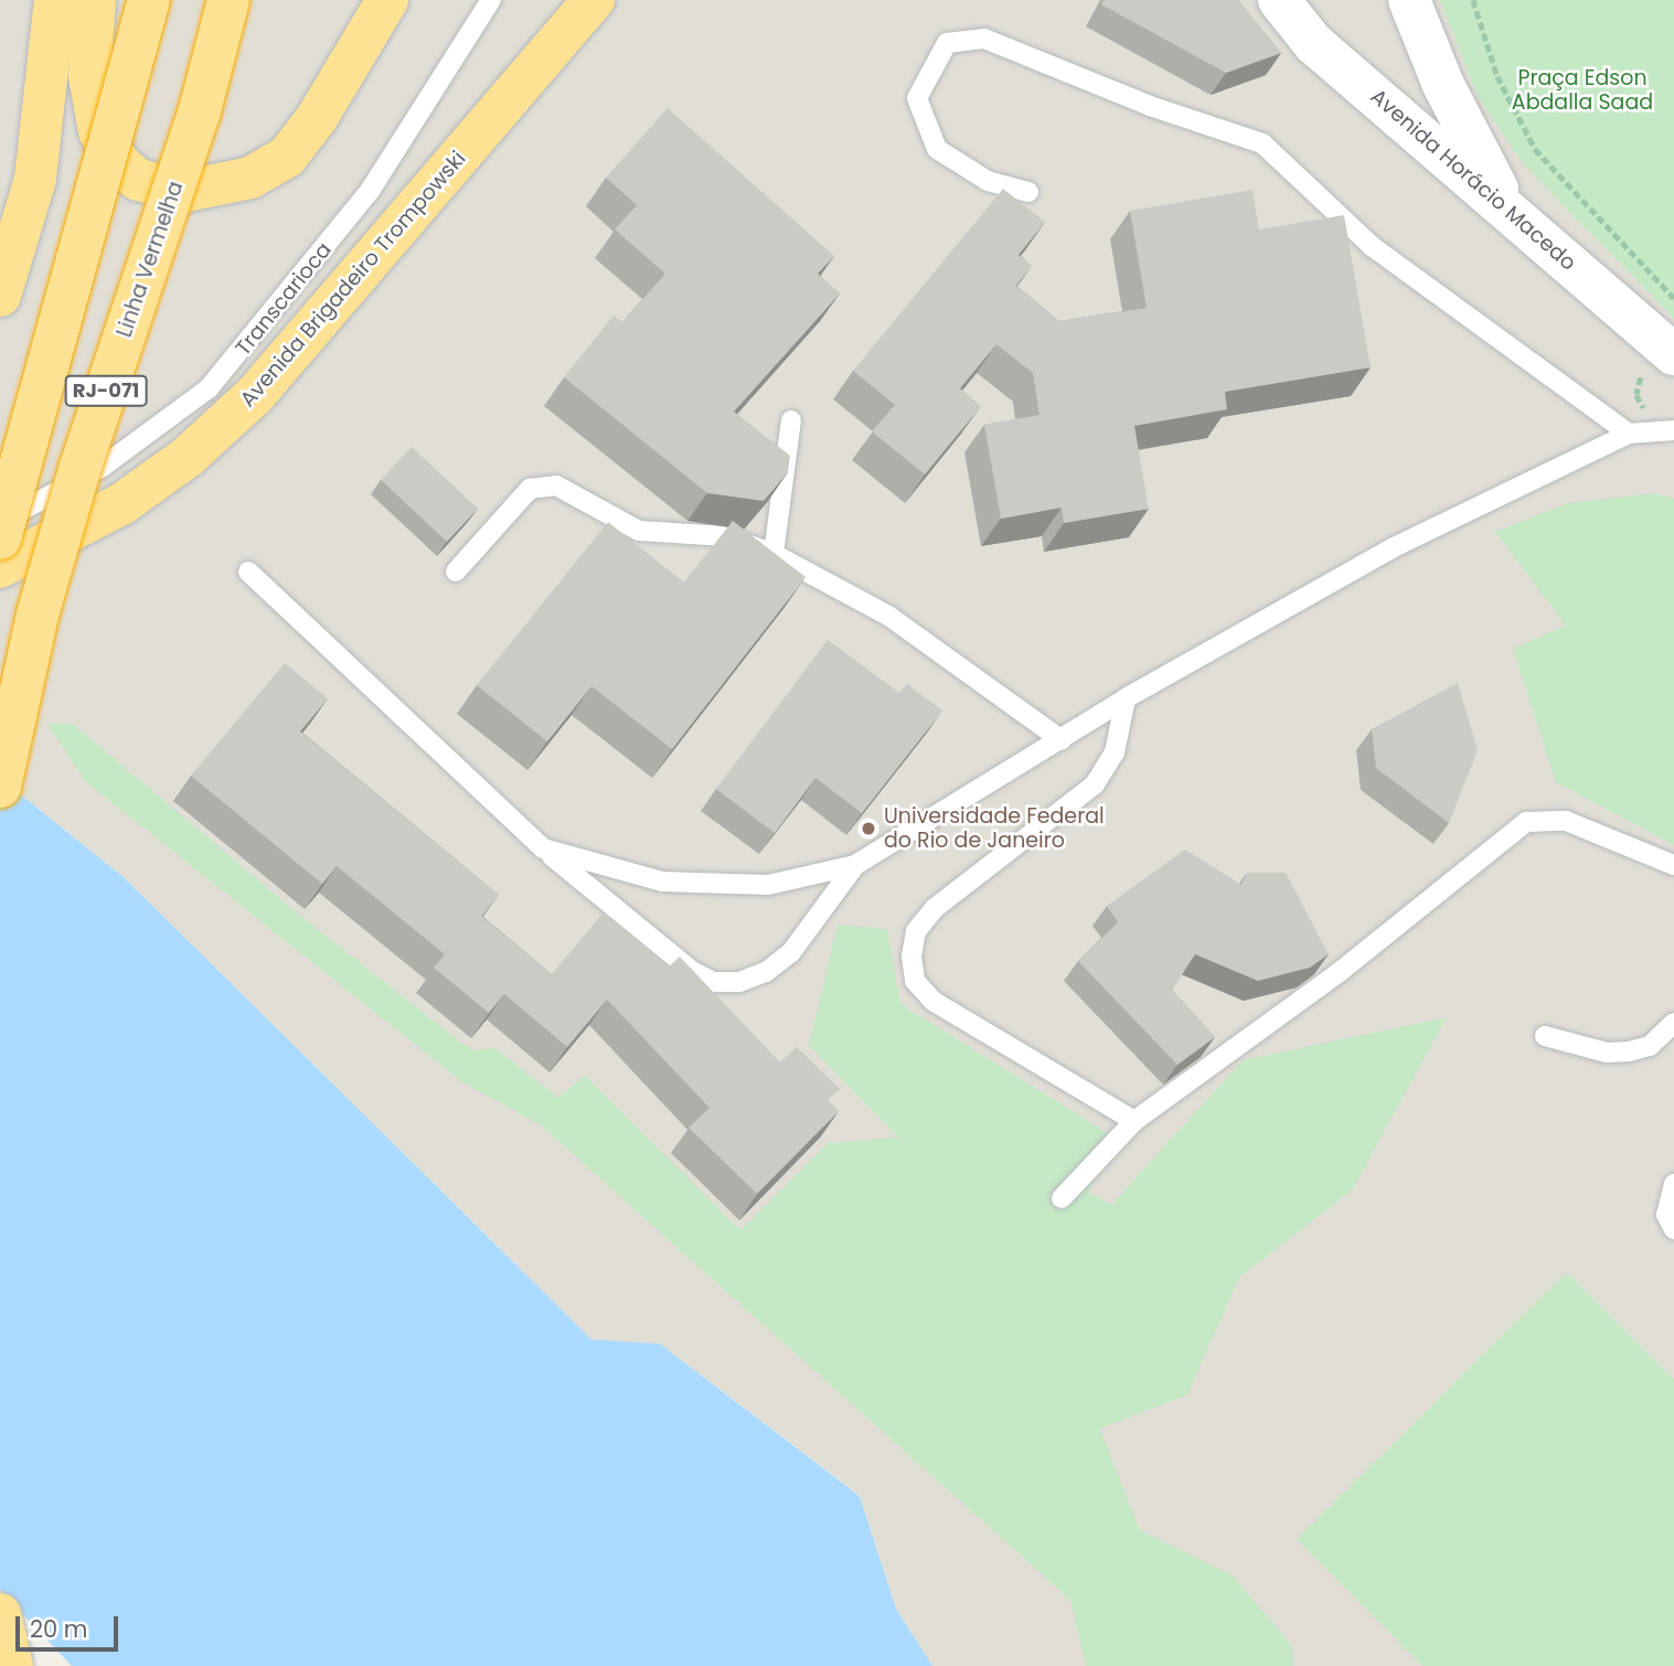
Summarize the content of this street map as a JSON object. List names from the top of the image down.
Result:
{
  "streets": {
    "highway": ["Linha Vermelha", "Avenida Brigadeiro Trompowski", "RJ-071"],
    "street": ["Avenida Horácio Macedo"],
    "lane": ["Transcarioca"]
  },
  "parks": ["Praça Edson Abdalla Saad"],
  "places": ["Universidade Federal do Rio de Janeiro"],
  "scale_bar": "20 m"
}
